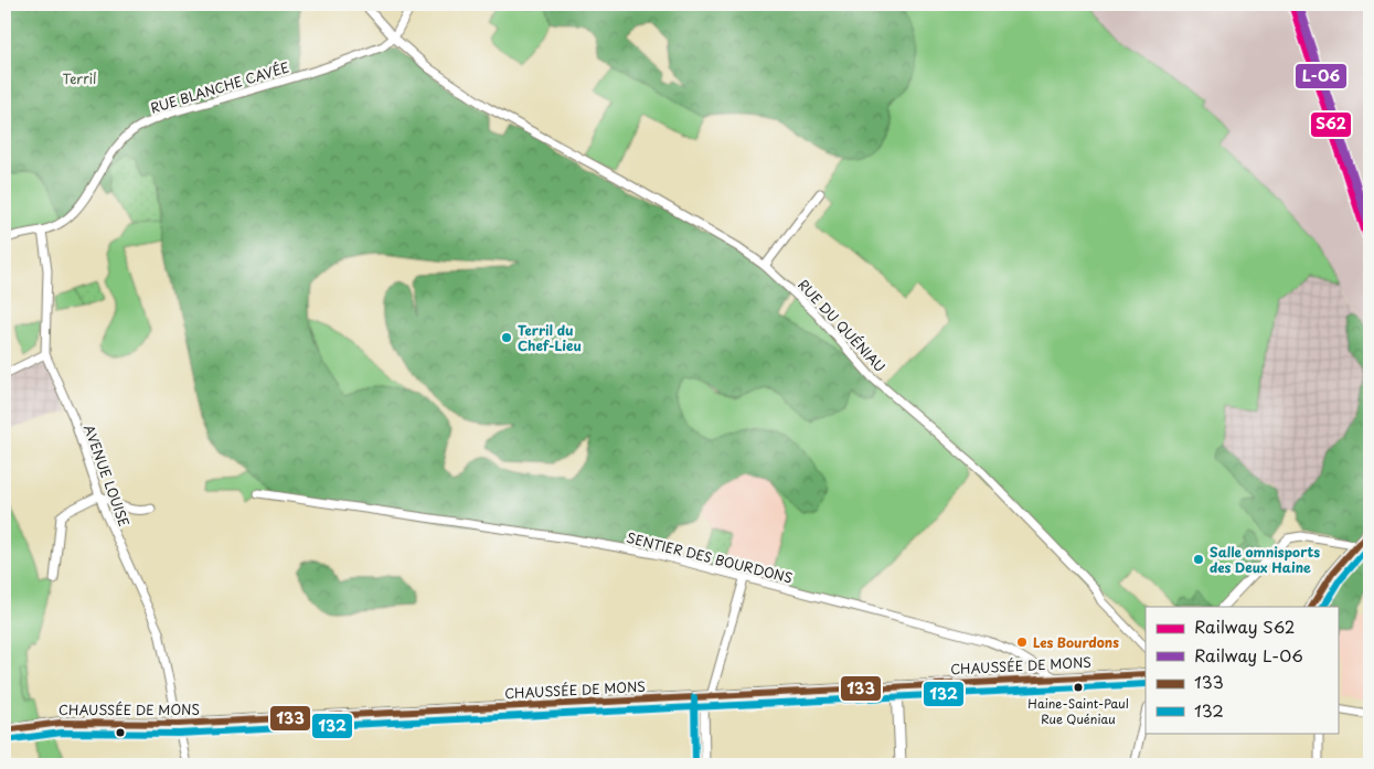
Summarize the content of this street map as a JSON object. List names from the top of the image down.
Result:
{
  "streets": {
    "main road": ["CHAUSSÉE DE MONS"],
    "street": [
      "RUE BLANCHE CAVÉE",
      "RUE DU QUÉNIAU",
      "AVENUE LOUISE",
      "SENTIER DES BOURDONS"
    ]
  },
  "crossings": [
    ["RUE BLANCHE CAVÉE", "RUE DU QUÉNIAU"],
    ["RUE BLANCHE CAVÉE", "AVENUE LOUISE"],
    ["AVENUE LOUISE", "CHAUSSÉE DE MONS"],
    ["SENTIER DES BOURDONS", "CHAUSSÉE DE MONS"]
  ],
  "parks": ["Terril"],
  "places": [
    "Terril du Chef-Lieu",
    "Salle omnisports des Deux Haine",
    "Les Bourdons",
    "Haine-Saint-Paul Rue Quéniau"
  ],
  "lines": [
    "rail line S62",
    "rail line L-06",
    "transit line 133",
    "transit line 132"
  ],
  "legend": [
    "Railway S62",
    "Railway L-06",
    "133",
    "132"
  ]
}
